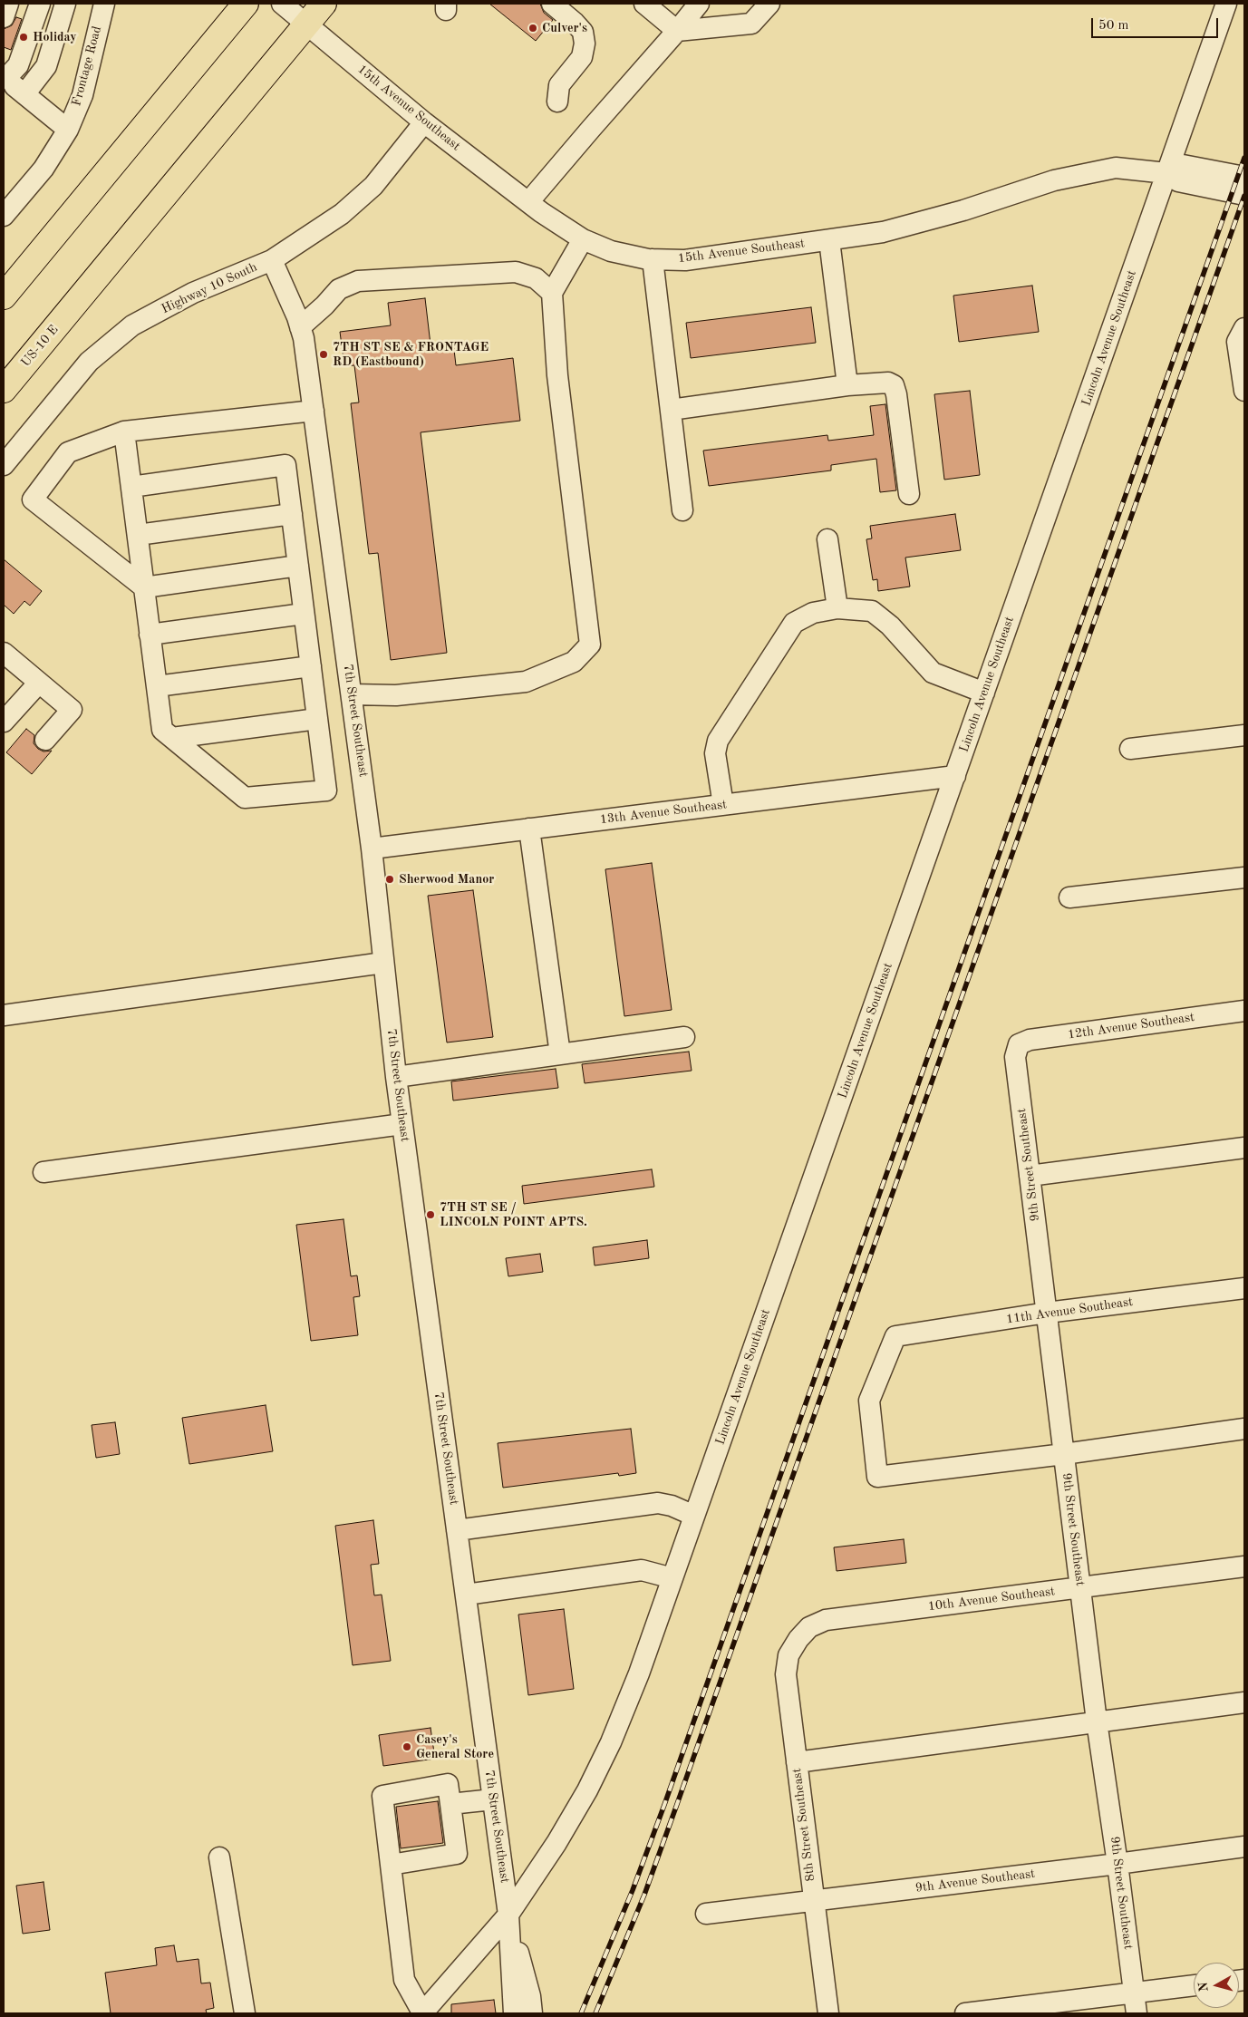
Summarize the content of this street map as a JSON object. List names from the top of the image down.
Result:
{
  "streets": {
    "highway": ["US-10 E"],
    "street": [
      "Frontage Road",
      "15th Avenue Southeast",
      "Highway 10 South",
      "Lincoln Avenue Southeast",
      "7th Street Southeast",
      "13th Avenue Southeast",
      "12th Avenue Southeast",
      "9th Street Southeast",
      "11th Avenue Southeast",
      "10th Avenue Southeast",
      "8th Street Southeast",
      "9th Avenue Southeast"
    ]
  },
  "crossings": [
    ["15th Avenue Southeast", "Highway 10 South"],
    ["15th Avenue Southeast", "Lincoln Avenue Southeast"],
    ["15th Avenue Southeast", "US-10 E"],
    ["Highway 10 South", "7th Street Southeast"],
    ["Lincoln Avenue Southeast", "7th Street Southeast"],
    ["Lincoln Avenue Southeast", "13th Avenue Southeast"],
    ["7th Street Southeast", "13th Avenue Southeast"],
    ["12th Avenue Southeast", "9th Street Southeast"],
    ["9th Street Southeast", "11th Avenue Southeast"],
    ["9th Street Southeast", "10th Avenue Southeast"],
    ["9th Street Southeast", "9th Avenue Southeast"],
    ["10th Avenue Southeast", "8th Street Southeast"],
    ["8th Street Southeast", "9th Avenue Southeast"]
  ],
  "places": [
    "Culver's",
    "Holiday",
    "7TH ST SE & FRONTAGE RD (Eastbound)",
    "Sherwood Manor",
    "7TH ST SE / LINCOLN POINT APTS.",
    "Casey's General Store"
  ],
  "scale_bar": "50 m",
  "north": "left"
}
